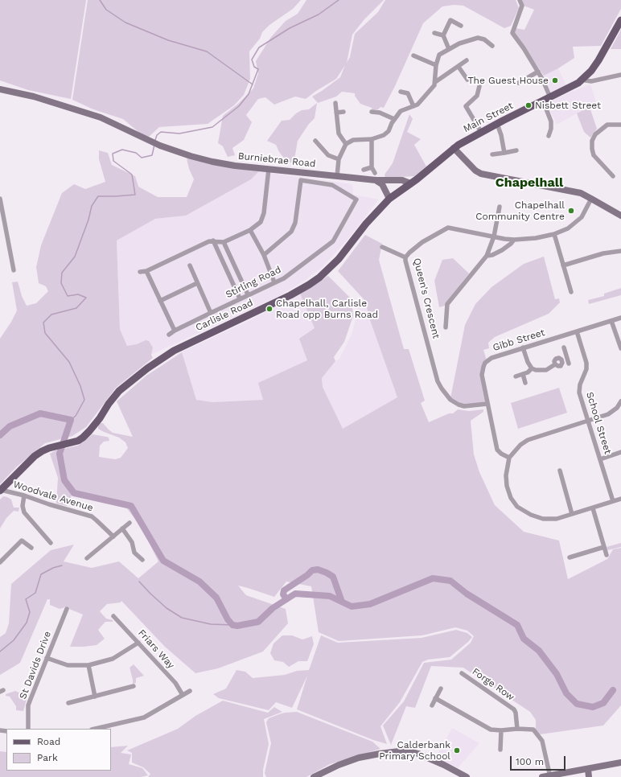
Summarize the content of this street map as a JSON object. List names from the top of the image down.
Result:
{
  "streets": {
    "main road": ["Main Street", "Carlisle Road"],
    "street": [
      "Burniebrae Road",
      "Stirling Road",
      "Queen's Crescent",
      "Gibb Street",
      "School Street",
      "Woodvale Avenue",
      "Friars Way",
      "St Davids Drive",
      "Forge Row"
    ]
  },
  "crossings": [
    ["Main Street", "Carlisle Road"],
    ["Burniebrae Road", "Carlisle Road"],
    ["Queen's Crescent", "Gibb Street"],
    ["Carlisle Road", "Woodvale Avenue"],
    ["Gibb Street", "School Street"]
  ],
  "districts": ["Chapelhall"],
  "places": [
    "The Guest House",
    "Nisbett Street",
    "Chapelhall Community Centre",
    "Chapelhall, Carlisle Road opp Burns Road",
    "Calderbank Primary School"
  ],
  "legend": ["Road", "Park"],
  "scale_bar": "100 m"
}
